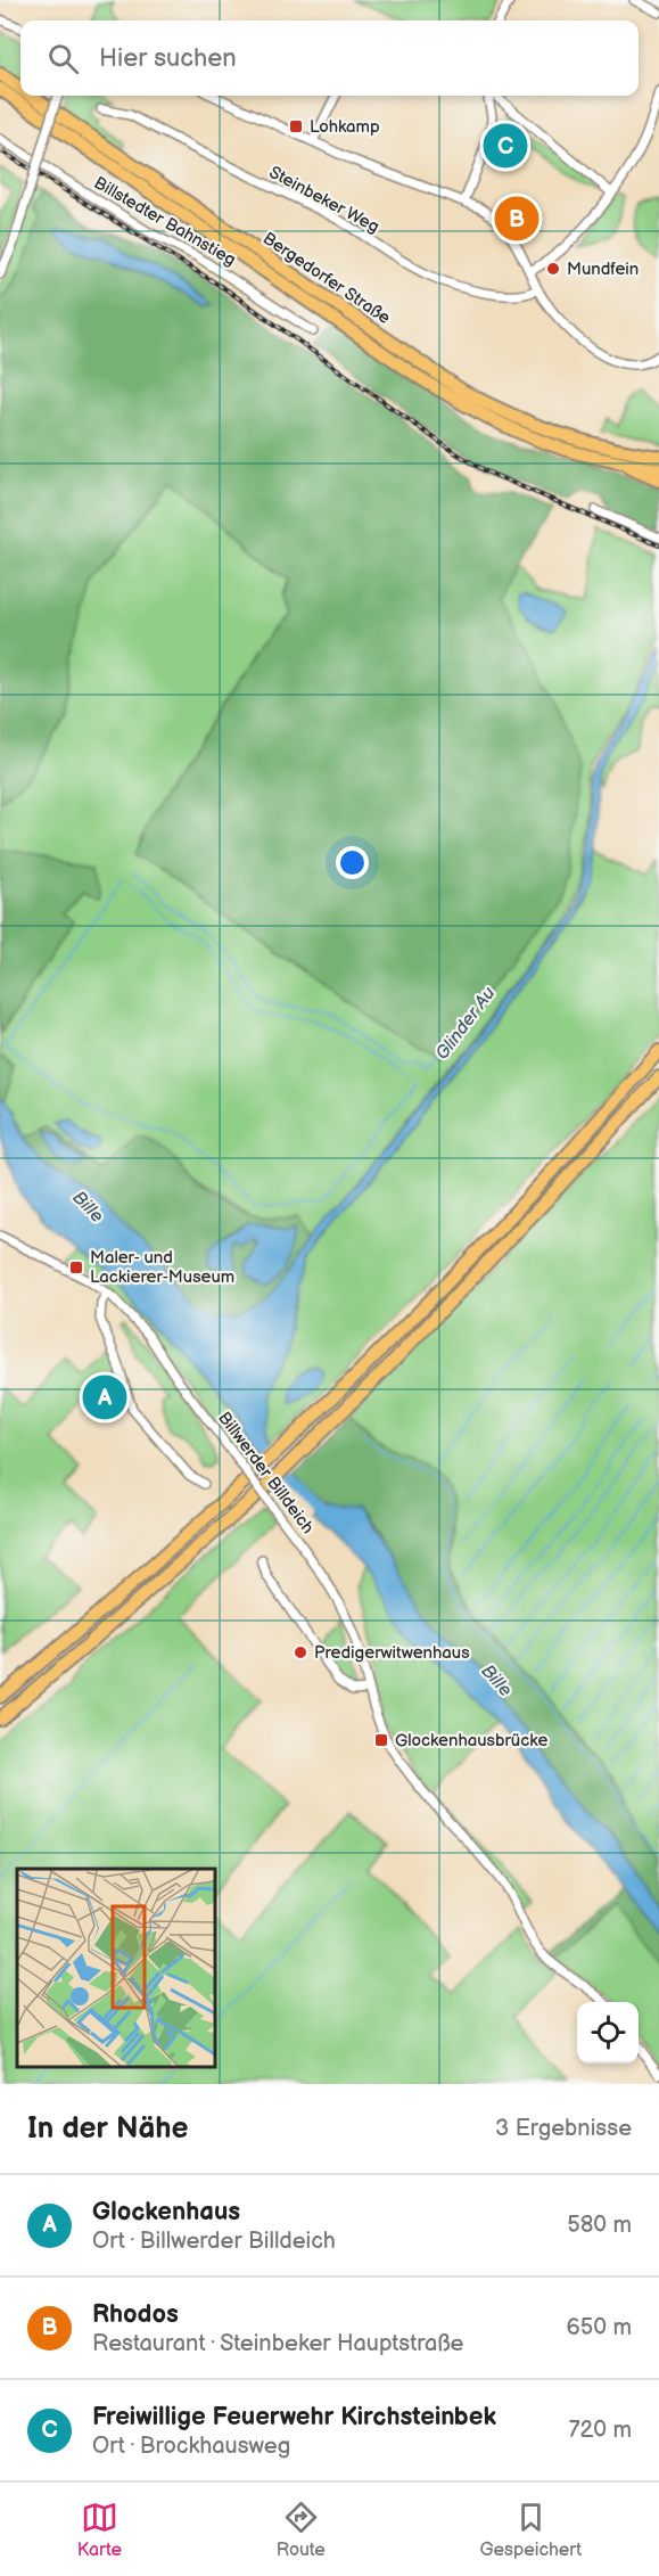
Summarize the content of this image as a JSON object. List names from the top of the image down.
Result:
{
  "streets": {
    "highway": ["Bergedorfer Straße"],
    "street": ["Steinbeker Weg", "Billstedter Bahnstieg", "Billwerder Billdeich"]
  },
  "water": ["Glinder Au", "Bille"],
  "places": {
    "transit": ["Lohkamp", "Maler- und Lackierer-Museum", "Glockenhausbrücke"],
    "other": ["Mundfein", "Predigerwitwenhaus"]
  },
  "page": {
    "search": "Hier suchen",
    "pins": ["C", "B", "A"],
    "heading": ["In der Nähe", "3 Ergebnisse"],
    "list": [
      {
        "mark": "A",
        "name": "Glockenhaus",
        "note": "Ort · Billwerder Billdeich",
        "value": "580 m"
      },
      {
        "mark": "B",
        "name": "Rhodos",
        "note": "Restaurant · Steinbeker Hauptstraße",
        "value": "650 m"
      },
      {
        "mark": "C",
        "name": "Freiwillige Feuerwehr Kirchsteinbek",
        "note": "Ort · Brockhausweg",
        "value": "720 m"
      }
    ],
    "nav": ["Karte", "Route", "Gespeichert"]
  }
}
